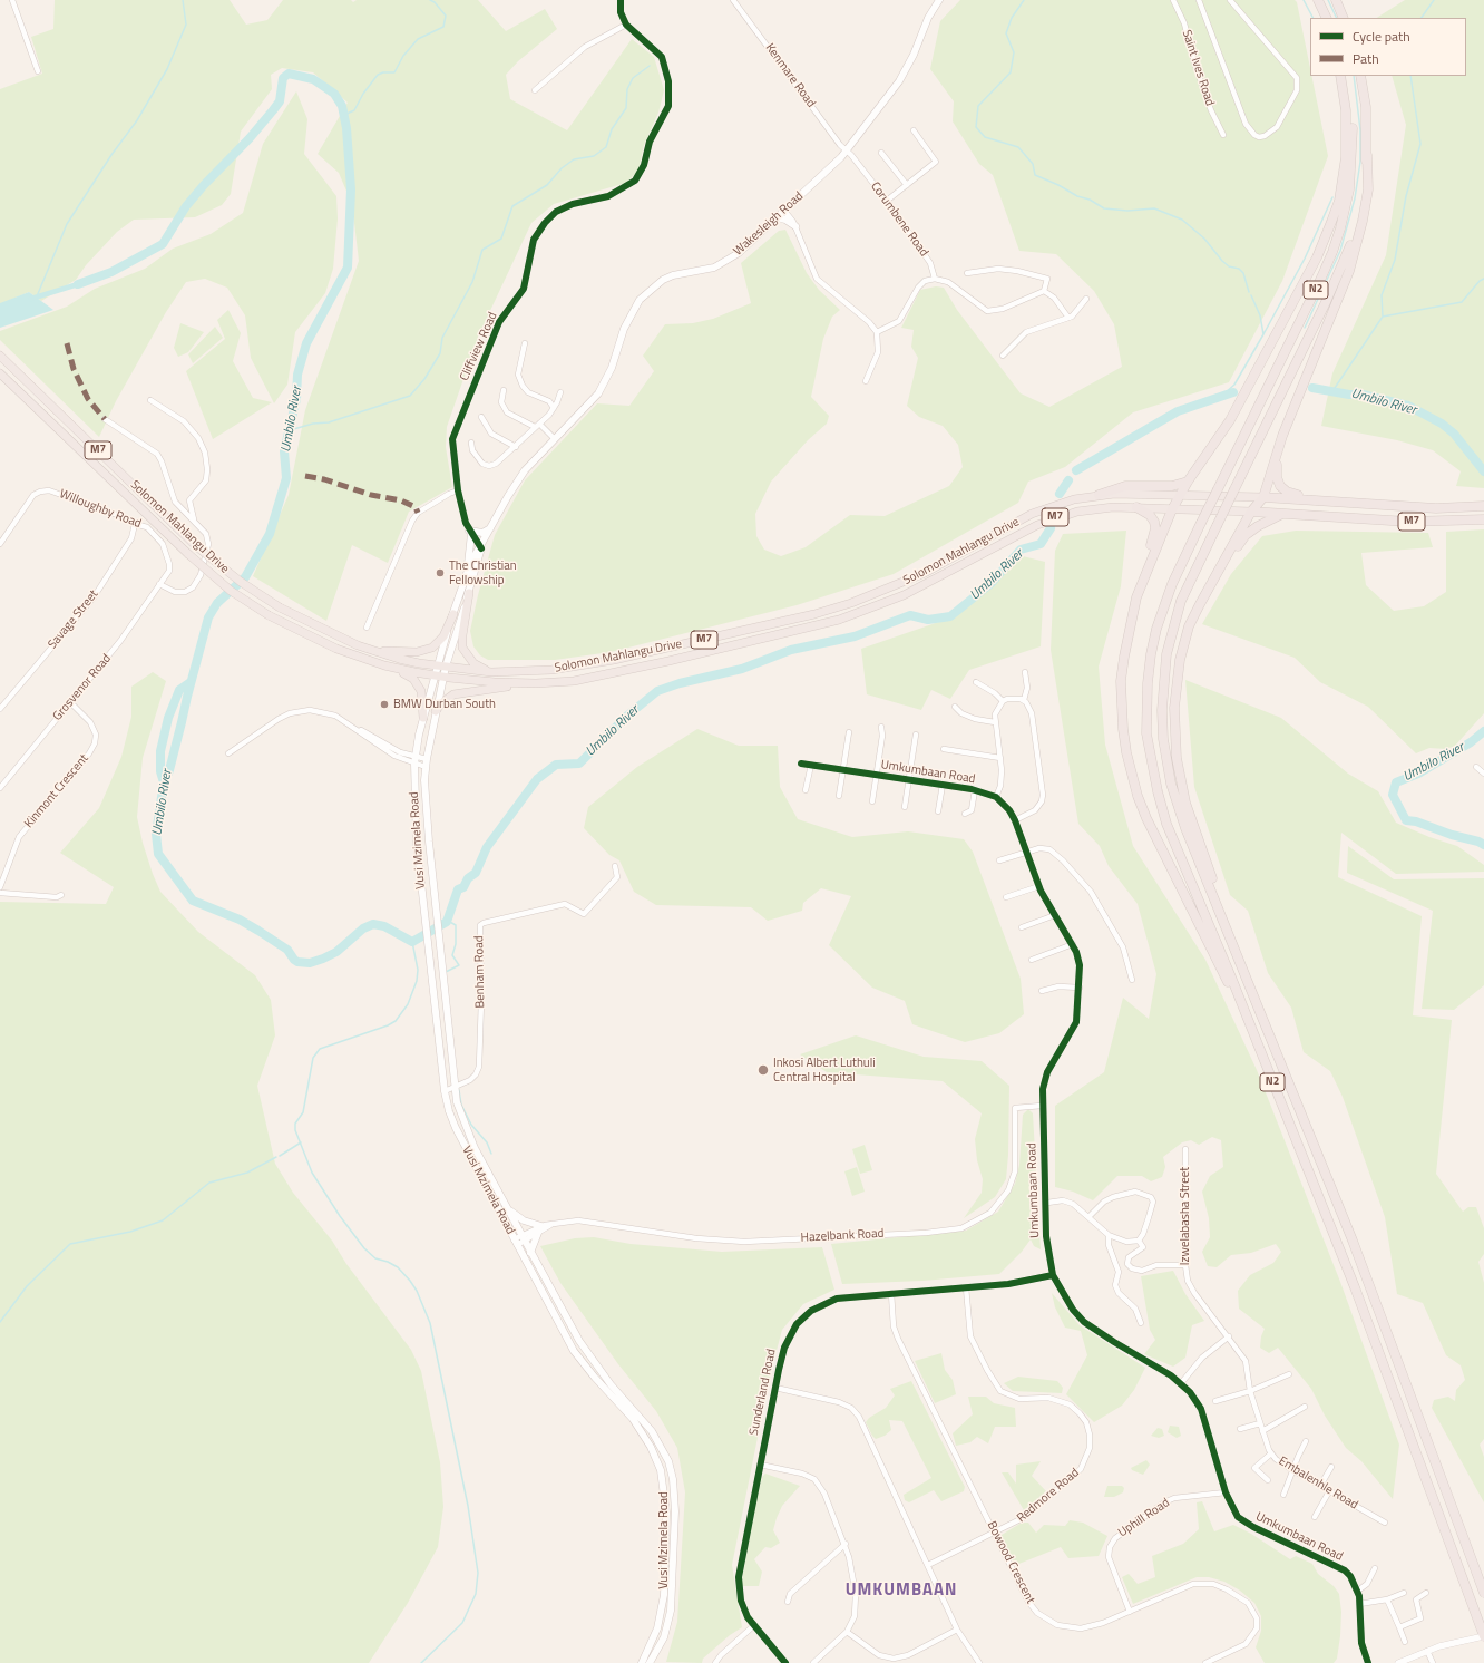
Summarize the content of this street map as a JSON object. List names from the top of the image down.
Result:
{
  "streets": {
    "highway": ["N2", "M7", "Solomon Mahlangu Drive"],
    "main road": ["Wakesleigh Road", "Vusi Mzimela Road"],
    "street": [
      "Saint Ives Road",
      "Kenmare Road",
      "Corumbene Road",
      "Cliffview Road",
      "Willoughby Road",
      "Savage Street",
      "Grosvenor Road",
      "Umkumbaan Road",
      "Kinmont Crescent",
      "Benham Road",
      "Izwelabasha Street",
      "Hazelbank Road",
      "Sunderland Road",
      "Embalenhle Road",
      "Redmore Road",
      "Uphill Road",
      "Bowood Crescent"
    ]
  },
  "crossings": [
    ["Kenmare Road", "Corumbene Road"],
    ["Kenmare Road", "Wakesleigh Road"],
    ["Corumbene Road", "Wakesleigh Road"],
    ["Wakesleigh Road", "Cliffview Road"],
    ["Wakesleigh Road", "Solomon Mahlangu Drive"],
    ["Wakesleigh Road", "Vusi Mzimela Road"],
    ["M7", "Solomon Mahlangu Drive"],
    ["Willoughby Road", "Savage Street"],
    ["Willoughby Road", "Grosvenor Road"],
    ["Solomon Mahlangu Drive", "Vusi Mzimela Road"],
    ["Grosvenor Road", "Kinmont Crescent"],
    ["Umkumbaan Road", "Hazelbank Road"],
    ["Umkumbaan Road", "Sunderland Road"],
    ["Umkumbaan Road", "Uphill Road"],
    ["Vusi Mzimela Road", "Benham Road"],
    ["Vusi Mzimela Road", "Hazelbank Road"],
    ["Izwelabasha Street", "Embalenhle Road"],
    ["Sunderland Road", "Redmore Road"],
    ["Sunderland Road", "Bowood Crescent"],
    ["Redmore Road", "Bowood Crescent"],
    ["Uphill Road", "Bowood Crescent"]
  ],
  "districts": ["UMKUMBAAN"],
  "water": ["Umbilo River"],
  "places": ["The Christian Fellowship", "BMW Durban South", "Inkosi Albert Luthuli Central Hospital"],
  "legend": ["Cycle path", "Path"]
}
